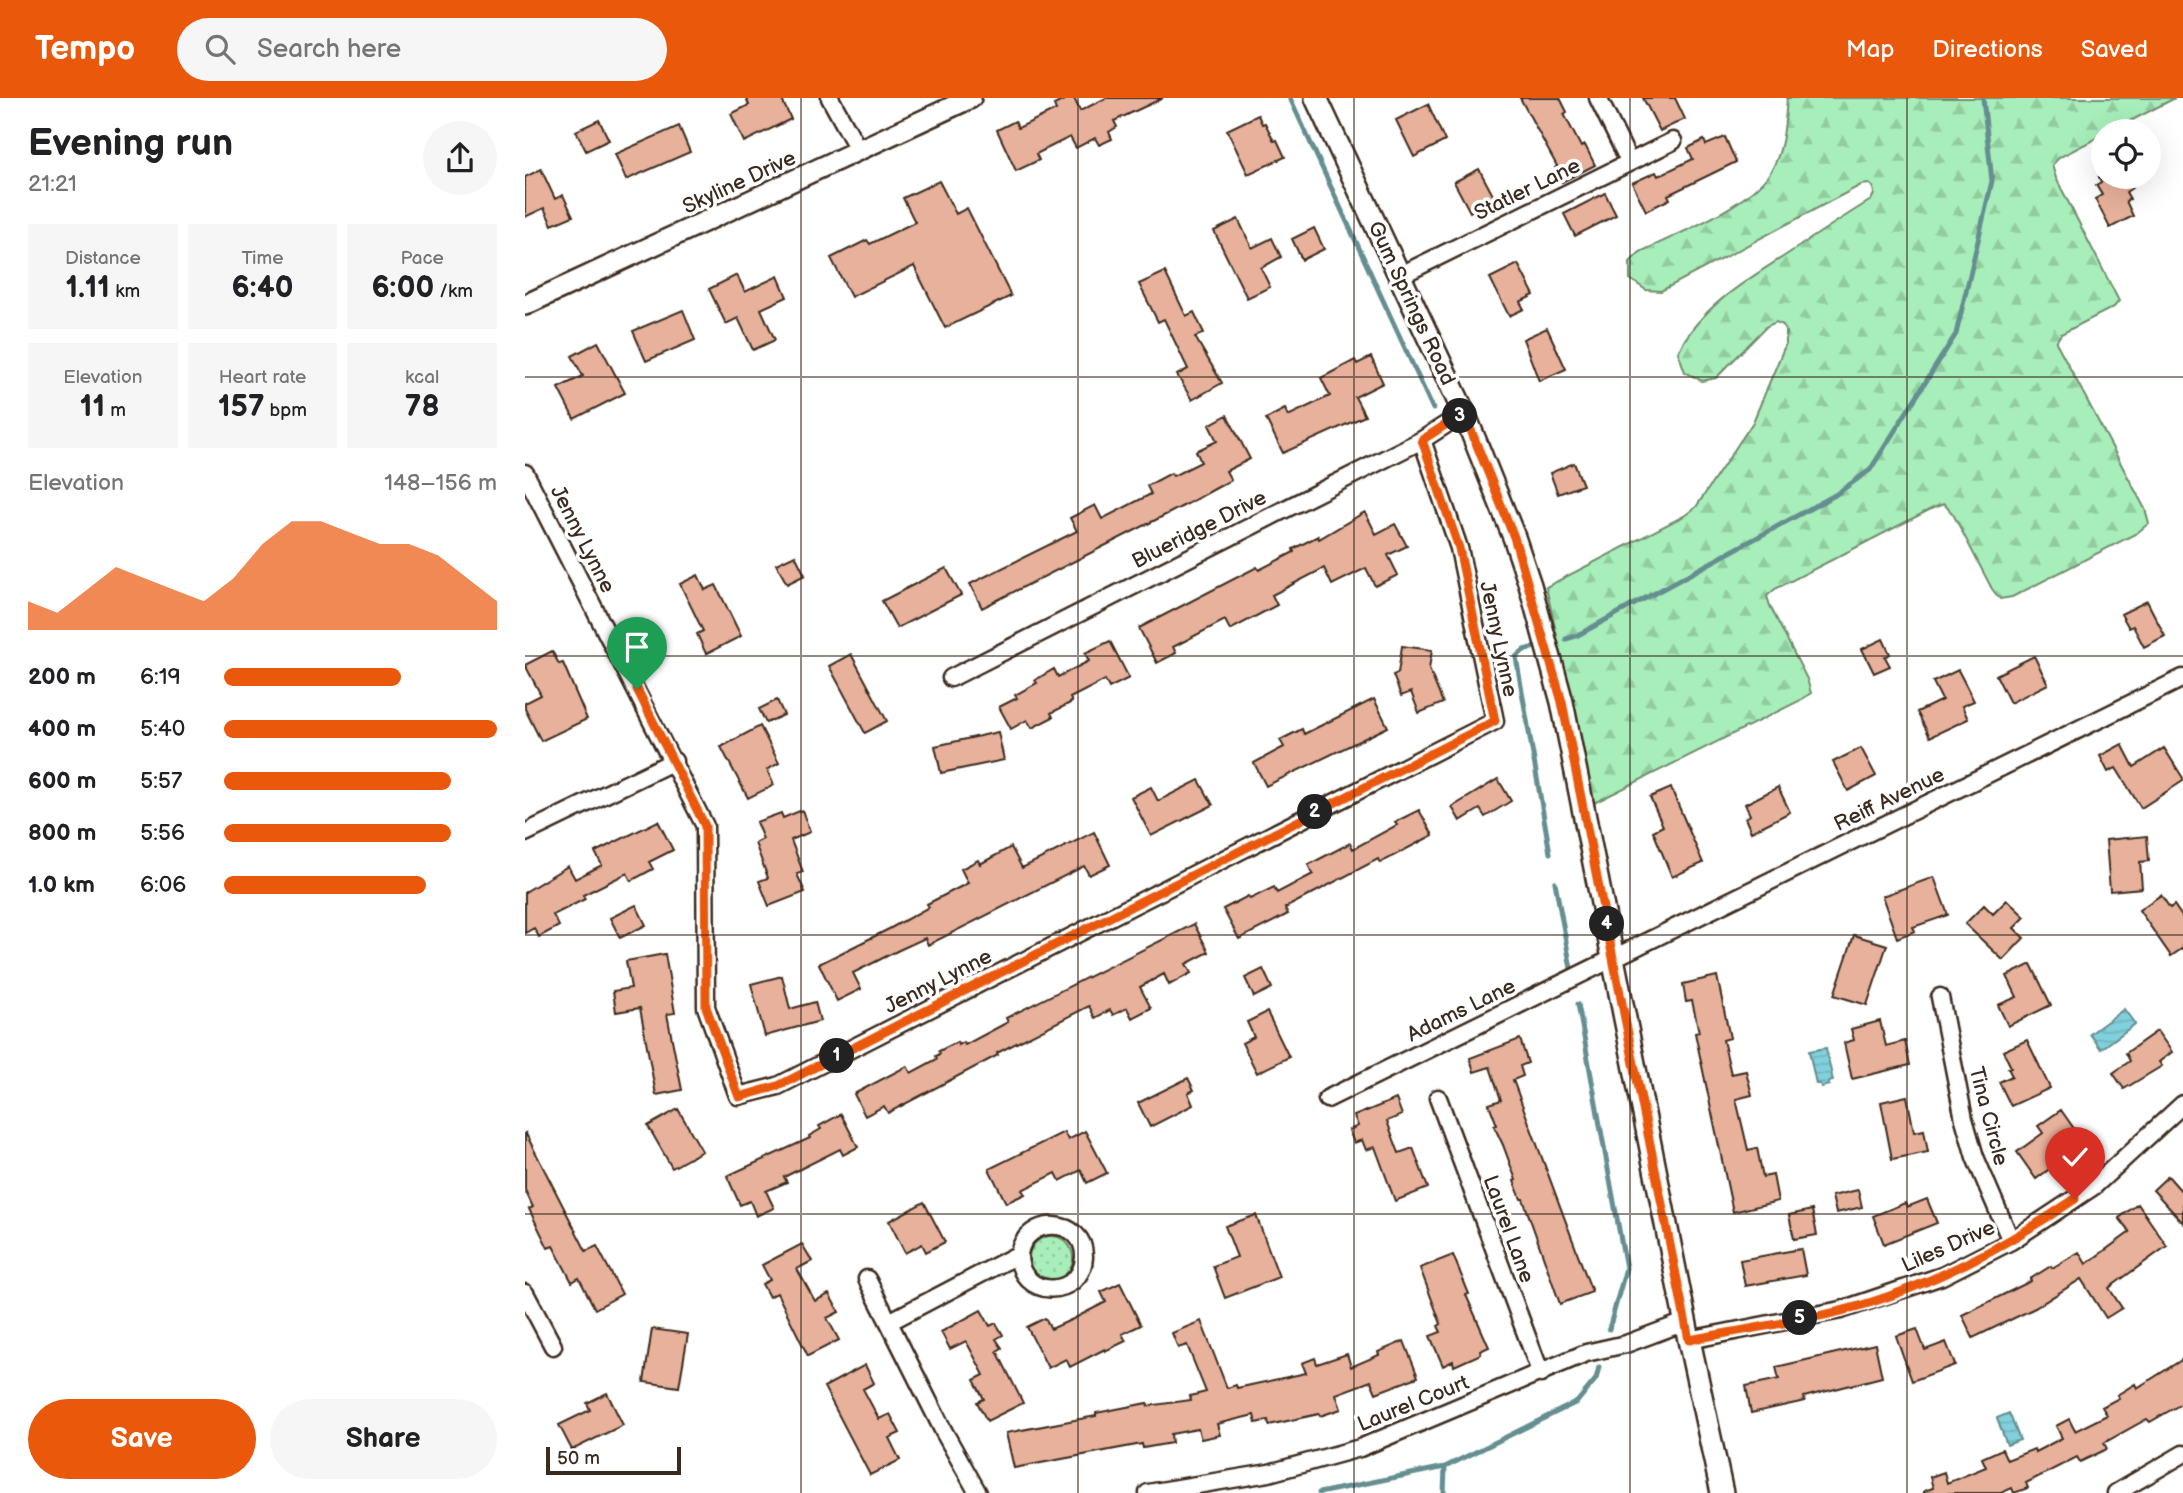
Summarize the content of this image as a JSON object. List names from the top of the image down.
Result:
{
  "streets": {
    "main road": ["Gum Springs Road"],
    "street": [
      "Skyline Drive",
      "Statler Lane",
      "Blueridge Drive",
      "Jenny Lynne",
      "Reiff Avenue",
      "Adams Lane",
      "Tina Circle",
      "Laurel Lane",
      "Liles Drive",
      "Laurel Court"
    ]
  },
  "crossings": [
    ["Statler Lane", "Gum Springs Road"],
    ["Gum Springs Road", "Blueridge Drive"],
    ["Gum Springs Road", "Reiff Avenue"],
    ["Gum Springs Road", "Adams Lane"],
    ["Gum Springs Road", "Liles Drive"],
    ["Gum Springs Road", "Laurel Court"],
    ["Blueridge Drive", "Jenny Lynne"],
    ["Reiff Avenue", "Adams Lane"],
    ["Tina Circle", "Liles Drive"],
    ["Laurel Lane", "Laurel Court"],
    ["Liles Drive", "Laurel Court"]
  ],
  "scale_bar": "50 m",
  "page": {
    "header": "Tempo",
    "search": "Search here",
    "nav": ["Map", "Directions", "Saved"],
    "heading": ["Evening run", "21:21"],
    "stats": [
      ["Distance", "1.11 km"],
      ["Time", "6:40"],
      ["Pace", "6:00 /km"],
      ["Elevation", "11 m"],
      ["Heart rate", "157 bpm"],
      ["kcal", "78"]
    ],
    "pins": [
      "3",
      "2",
      "4",
      "1",
      "5"
    ],
    "chart": ["Elevation", "148–156 m"],
    "list": [
      {
        "name": "200 m",
        "note": "6:19"
      },
      {
        "name": "400 m",
        "note": "5:40"
      },
      {
        "name": "600 m",
        "note": "5:57"
      },
      {
        "name": "800 m",
        "note": "5:56"
      },
      {
        "name": "1.0 km",
        "note": "6:06"
      }
    ],
    "buttons": ["Save", "Share"],
    "scale": "50 m"
  }
}
